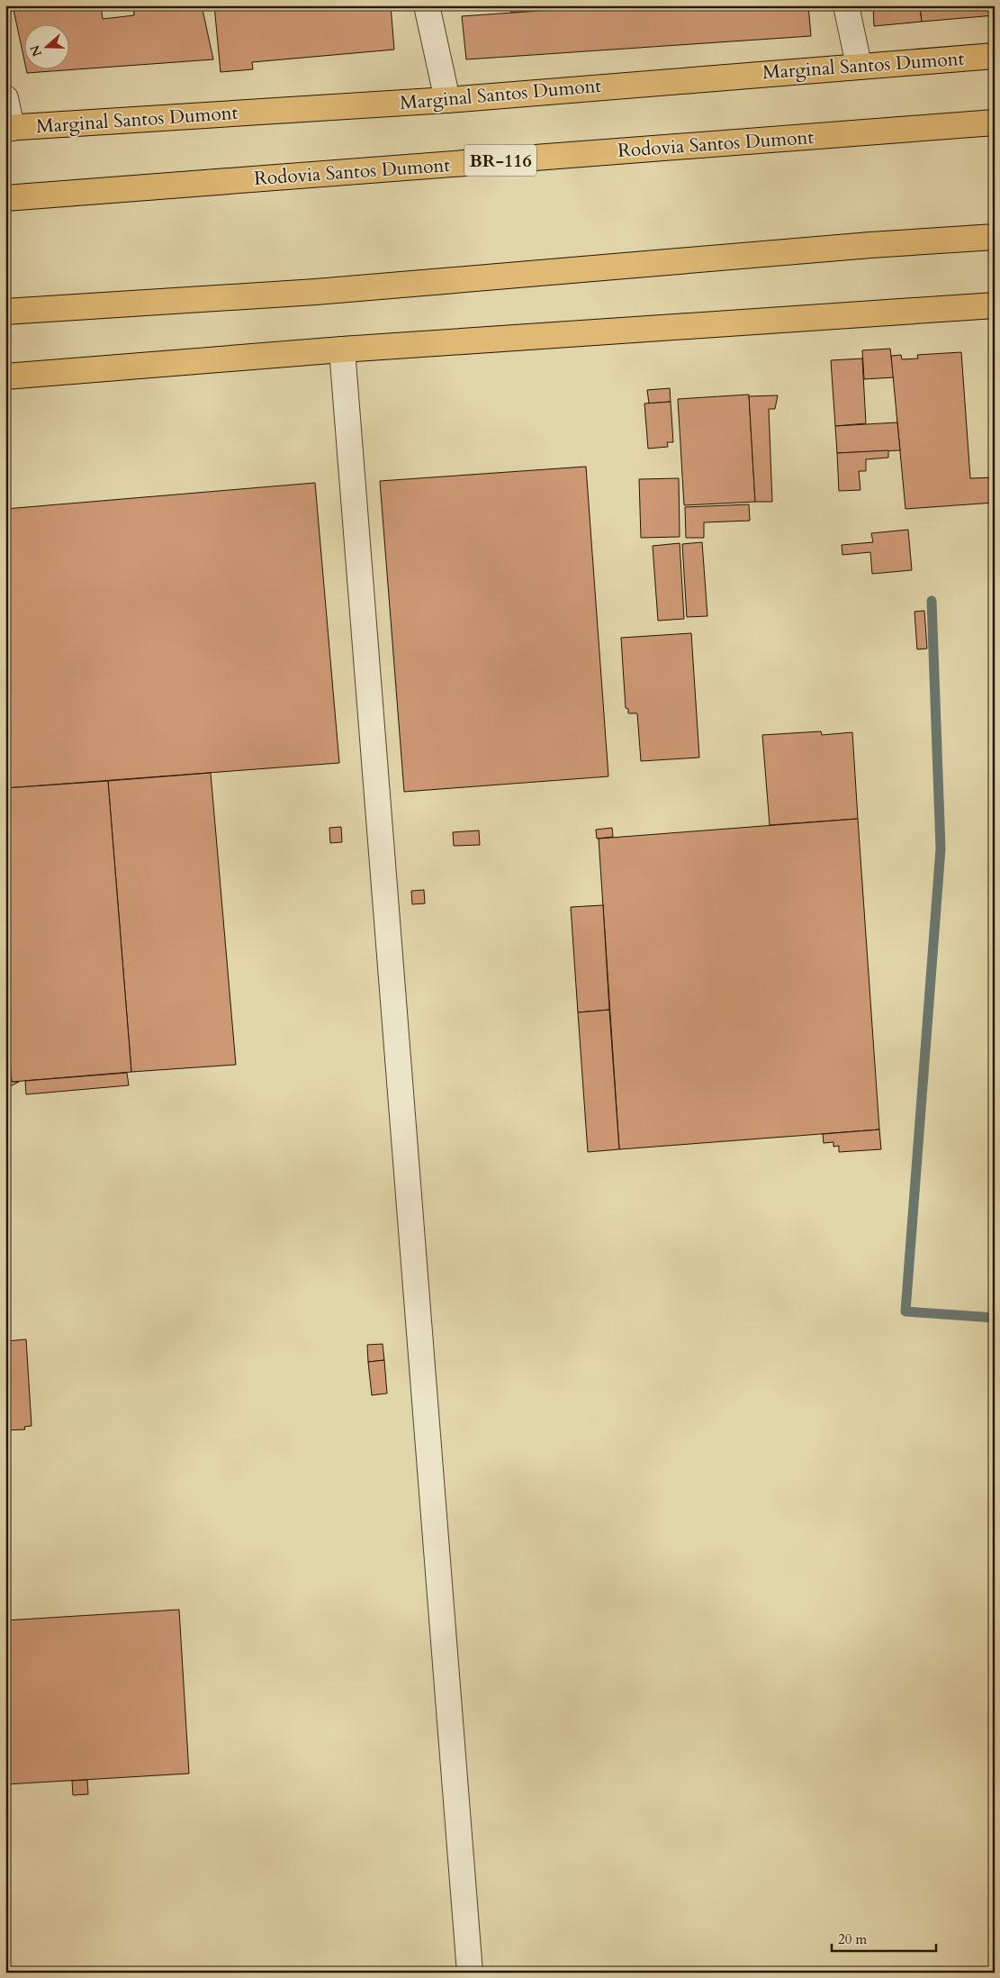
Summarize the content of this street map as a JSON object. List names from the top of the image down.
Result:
{
  "streets": {
    "main road": ["Marginal Santos Dumont", "Rodovia Santos Dumont", "BR-116"]
  },
  "scale_bar": "20 m",
  "north": "left"
}
